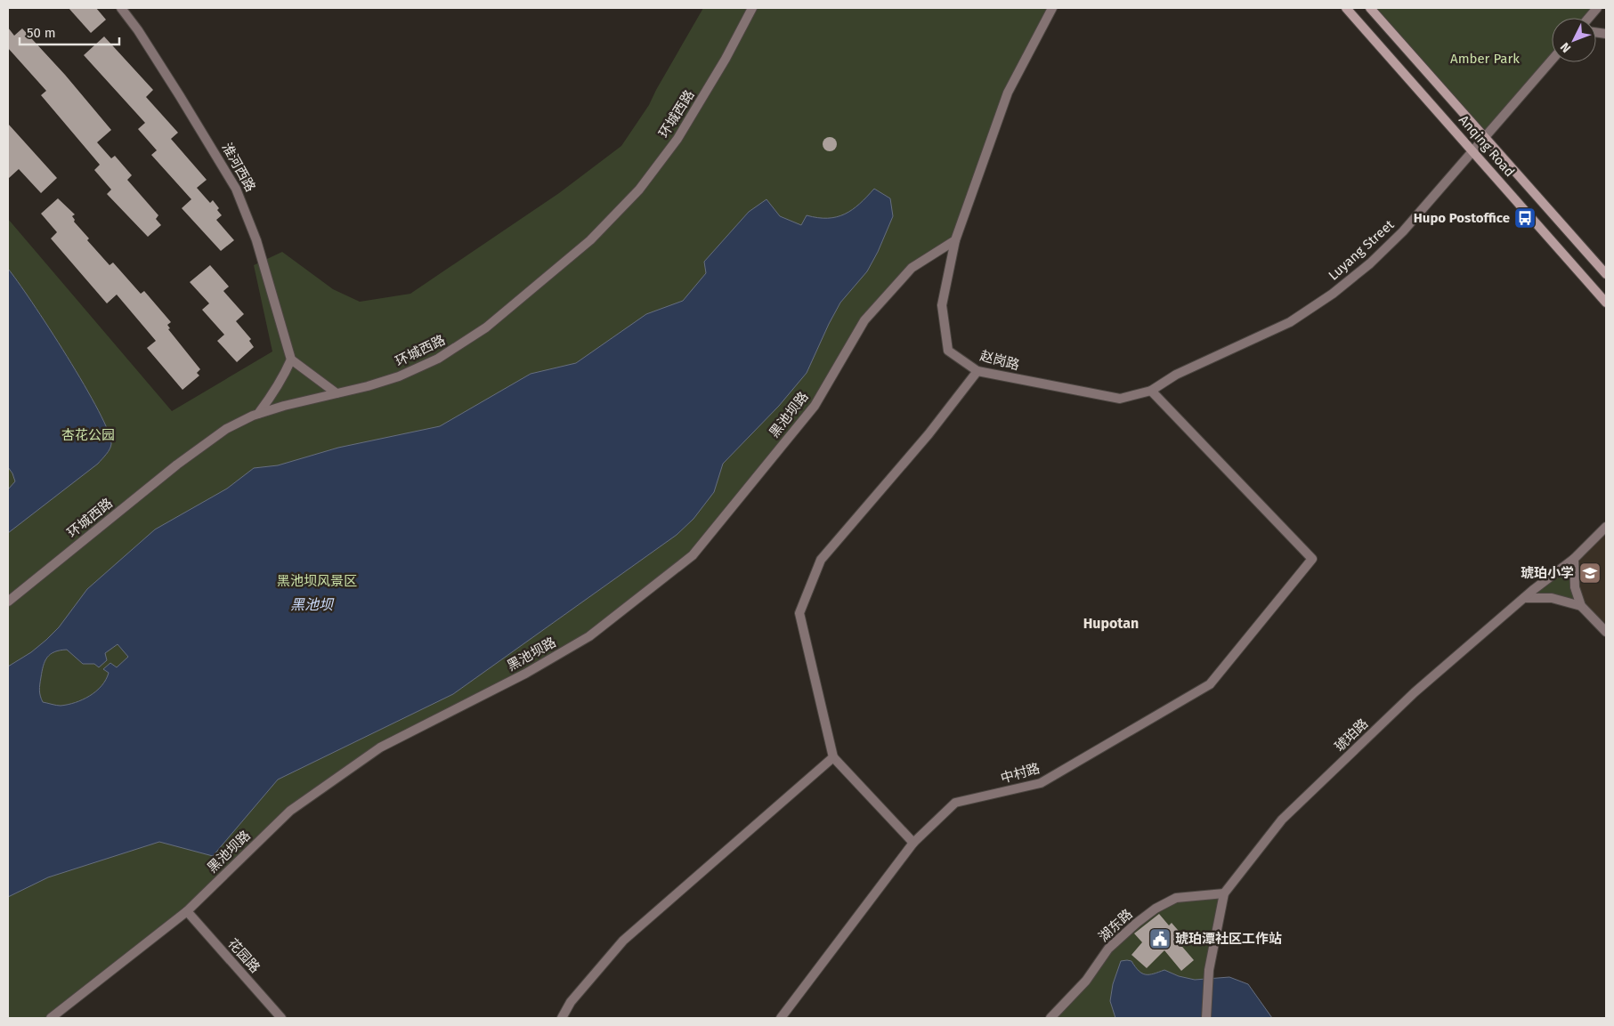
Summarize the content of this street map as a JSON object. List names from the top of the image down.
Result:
{
  "streets": {
    "main road": ["Anqing Road"],
    "street": [
      "环城西路",
      "淮河西路",
      "Luyang Street",
      "赵岗路",
      "黑池坝路",
      "琥珀路",
      "中村路",
      "湖东路",
      "花园路"
    ]
  },
  "crossings": [
    ["Anqing Road", "Luyang Street"],
    ["Luyang Street", "赵岗路"],
    ["Luyang Street", "中村路"],
    ["赵岗路", "黑池坝路"],
    ["赵岗路", "中村路"],
    ["黑池坝路", "花园路"],
    ["琥珀路", "湖东路"]
  ],
  "districts": ["Hupotan"],
  "water": ["黑池坝"],
  "parks": ["Amber Park", "杏花公园", "黑池坝风景区"],
  "places": {
    "bus stop": ["Hupo Postoffice"],
    "school or university": ["琥珀小学"],
    "public building": ["琥珀潭社区工作站"]
  },
  "scale_bar": "50 m",
  "north": "bottom left"
}
